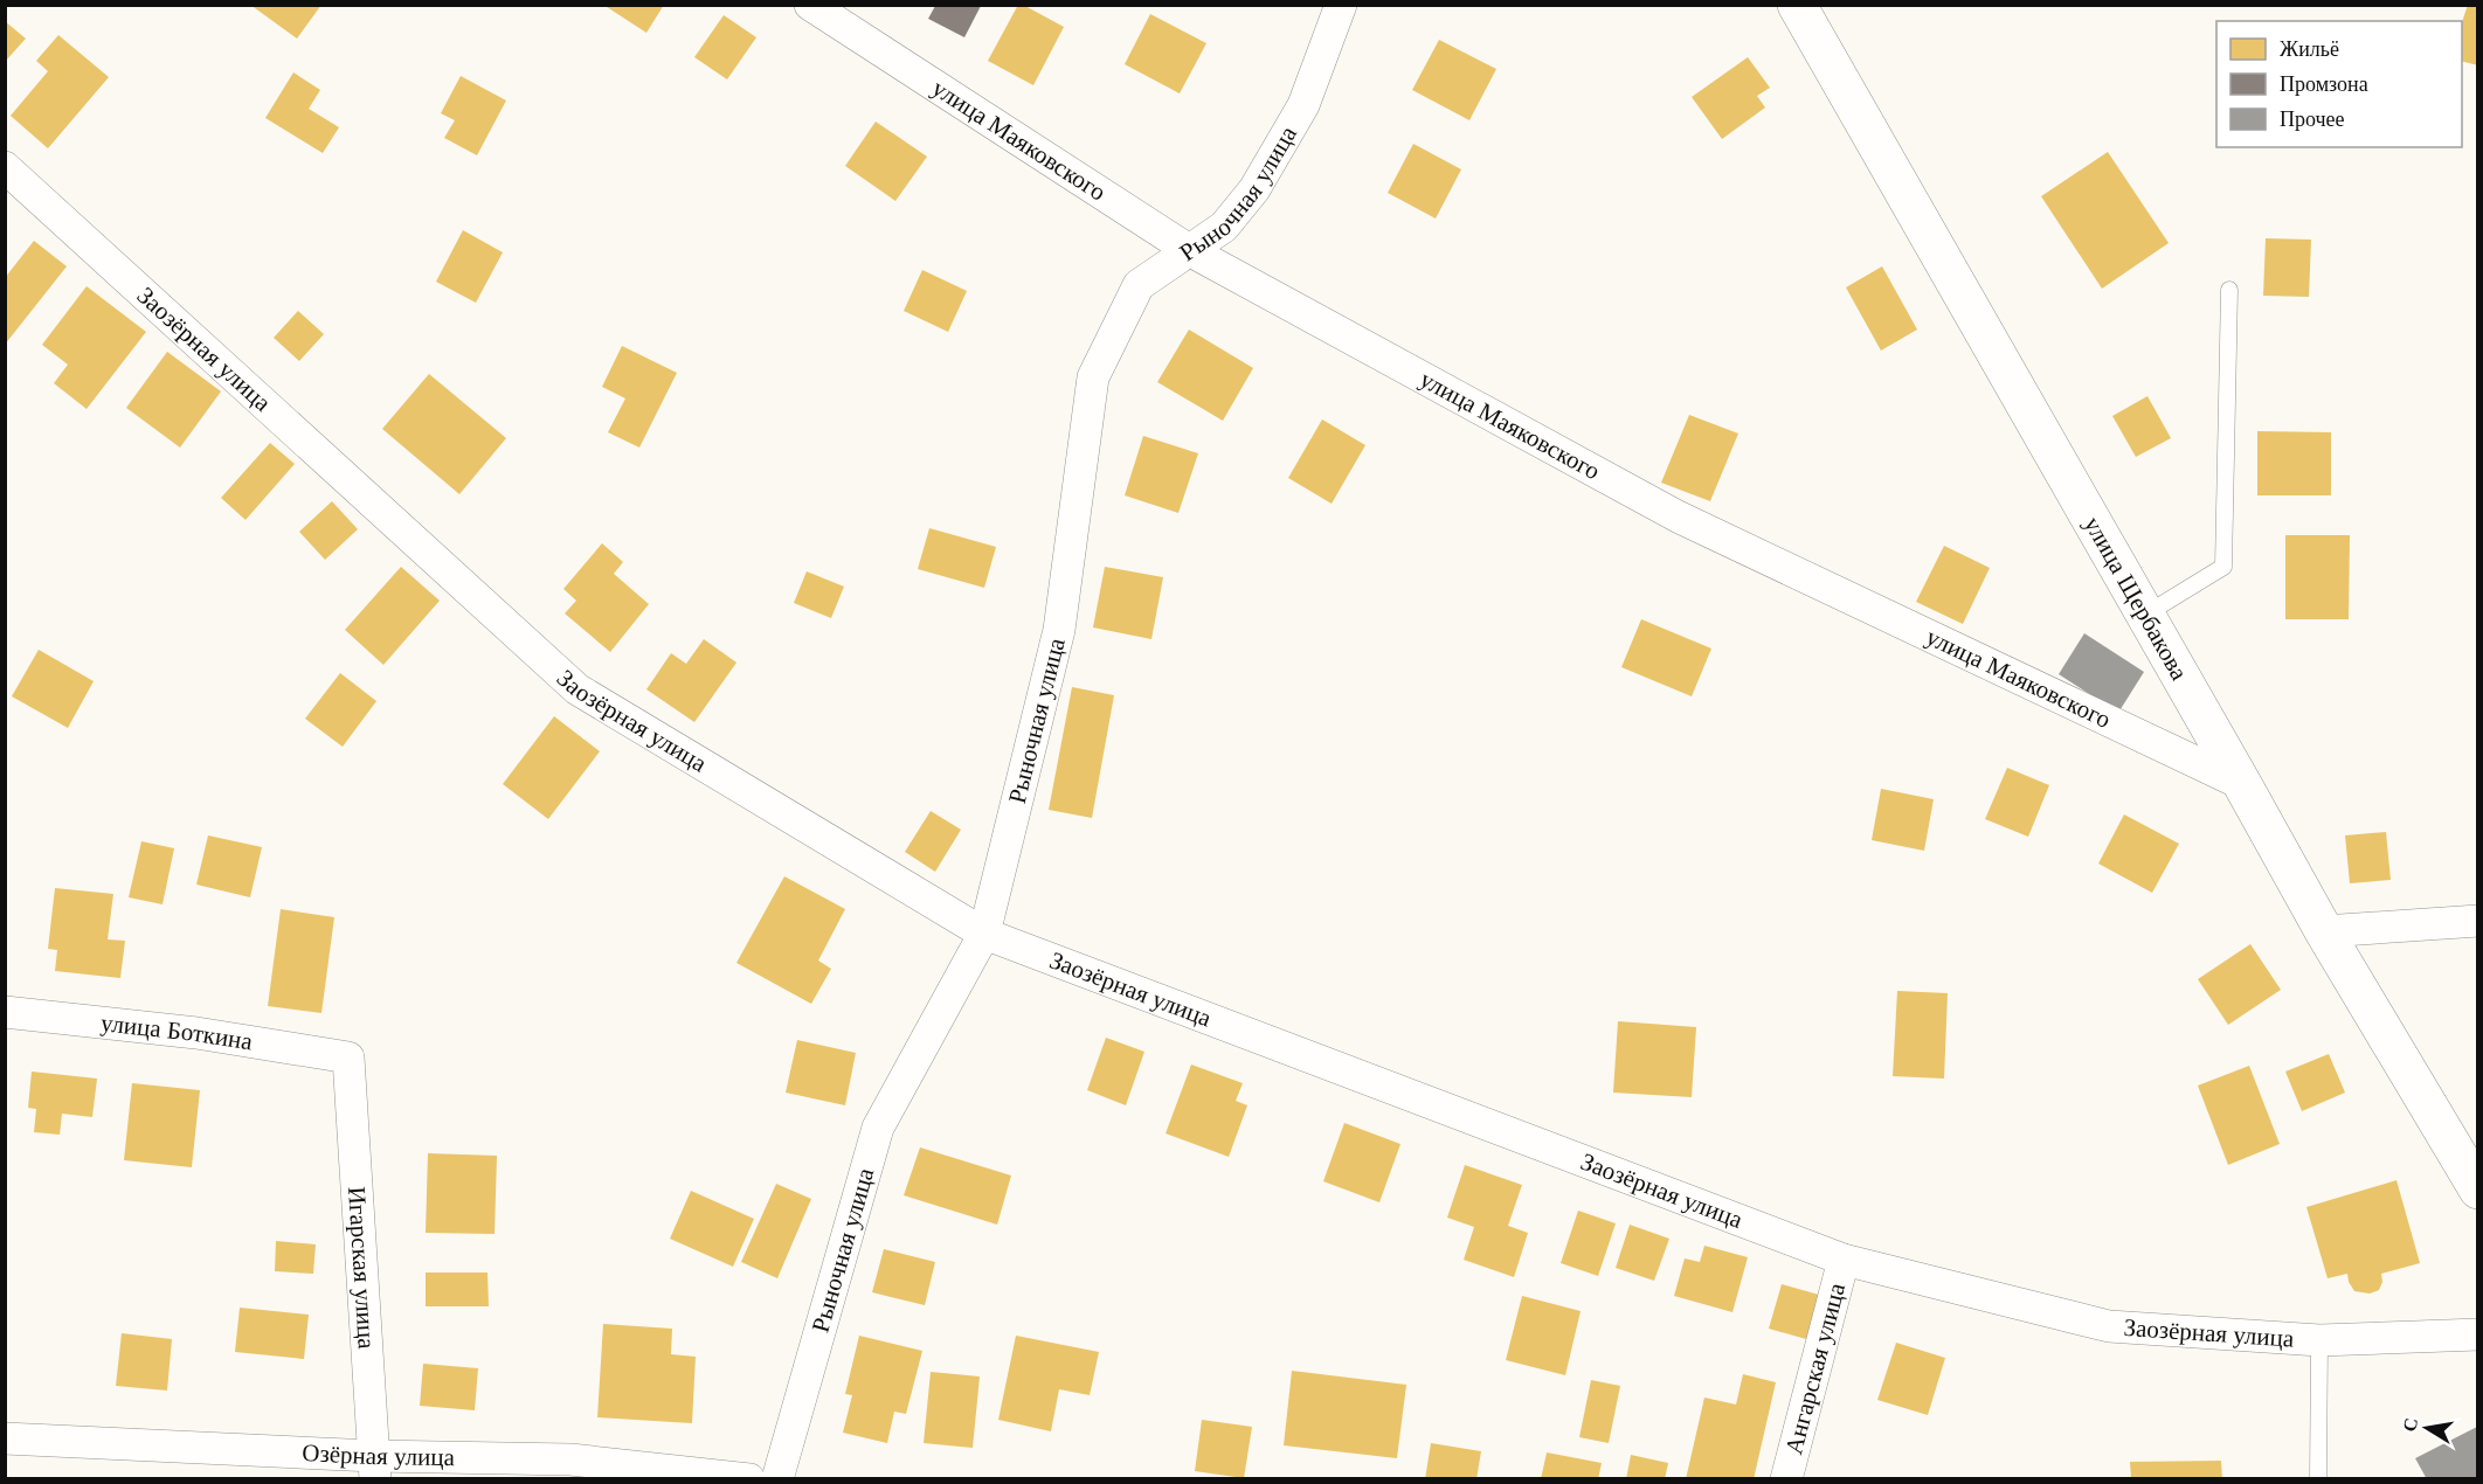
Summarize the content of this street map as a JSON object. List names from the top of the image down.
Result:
{
  "streets": {
    "street": [
      "улица Маяковского",
      "Рыночная улица",
      "Заозёрная улица",
      "улица Щербакова",
      "улица Боткина",
      "Игарская улица",
      "Ангарская улица",
      "Озёрная улица"
    ]
  },
  "crossings": [
    ["улица Маяковского", "Рыночная улица"],
    ["улица Маяковского", "улица Щербакова"],
    ["Рыночная улица", "Заозёрная улица"],
    ["Заозёрная улица", "Ангарская улица"],
    ["улица Боткина", "Игарская улица"],
    ["Игарская улица", "Озёрная улица"]
  ],
  "legend": ["Жильё", "Промзона", "Прочее"],
  "north": "left"
}
